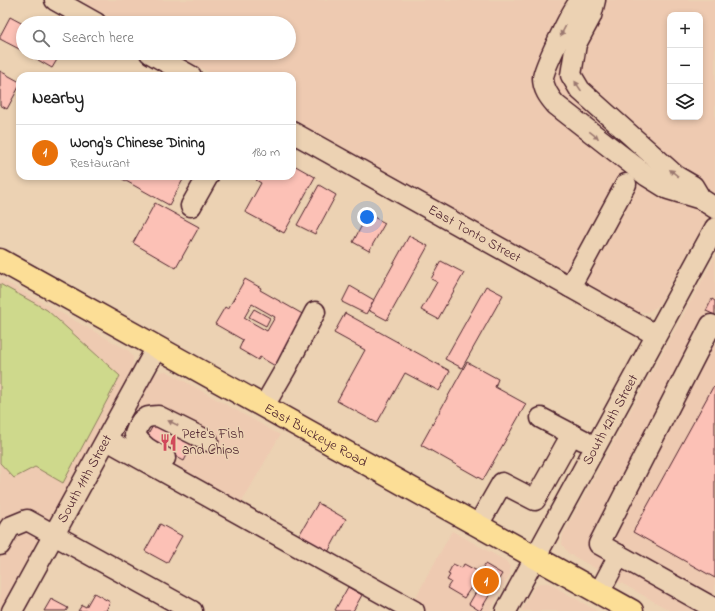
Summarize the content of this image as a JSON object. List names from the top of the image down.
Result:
{
  "streets": {
    "main road": ["East Buckeye Road"],
    "street": ["East Tonto Street", "South 12th Street", "South 11th Street"]
  },
  "crossings": [
    ["East Tonto Street", "South 12th Street"],
    ["South 12th Street", "East Buckeye Road"],
    ["East Buckeye Road", "South 11th Street"]
  ],
  "places": {
    "restaurant": ["Pete's Fish and Chips"]
  },
  "page": {
    "map_buttons": ["+", "−"],
    "search": "Search here",
    "heading": "Nearby",
    "list": [
      {
        "mark": "1",
        "name": "Wong's Chinese Dining",
        "note": "Restaurant",
        "value": "180 m"
      }
    ],
    "pins": "1"
  }
}
